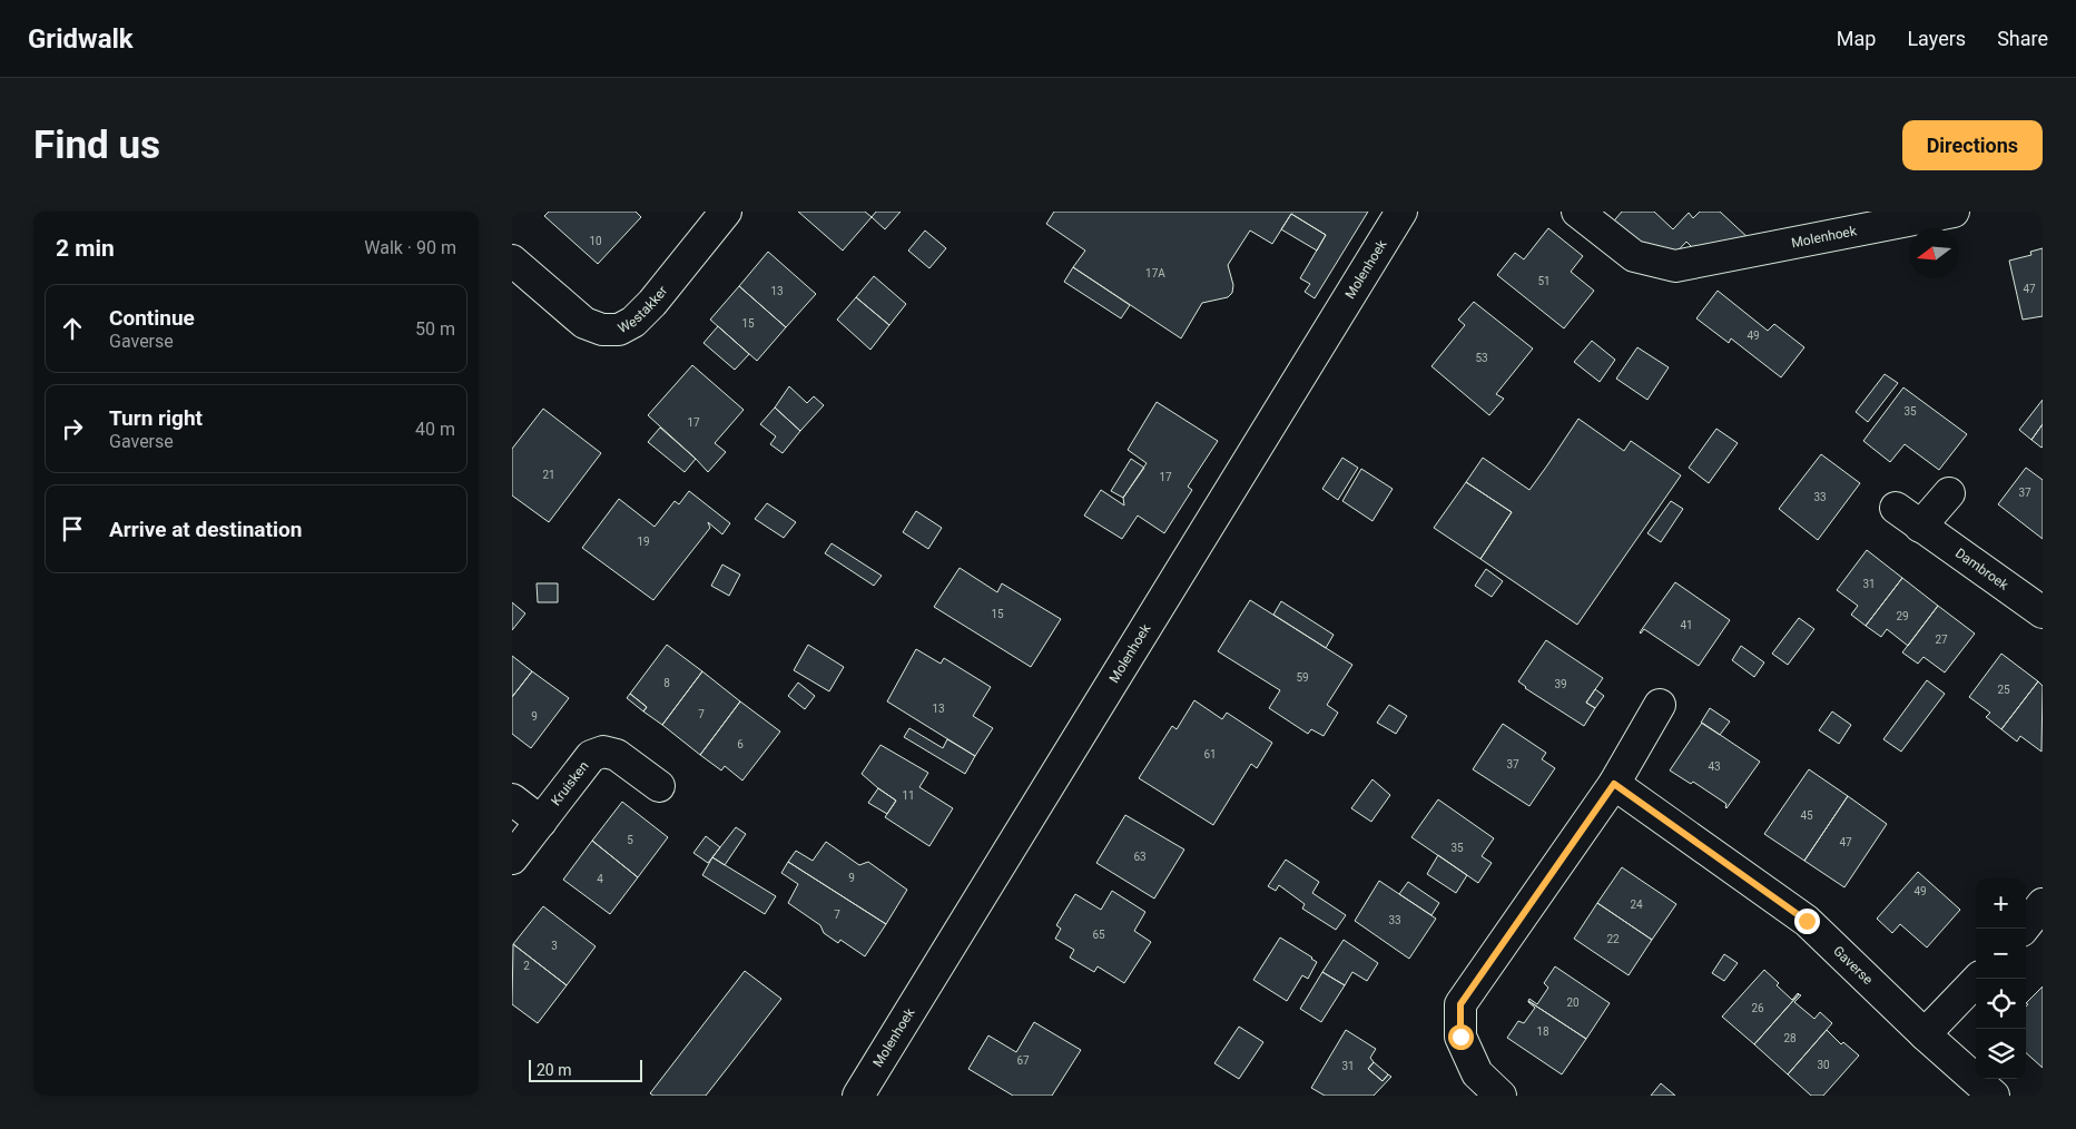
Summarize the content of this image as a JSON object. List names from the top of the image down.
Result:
{
  "streets": {
    "street": [
      "Molenhoek",
      "Westakker",
      "Dambroek",
      "Kruisken",
      "Gaverse"
    ]
  },
  "house_numbers": [
    "10",
    "17A",
    "51",
    "47",
    "13",
    "15",
    "49",
    "53",
    "35",
    "17",
    "21",
    "17",
    "37",
    "33",
    "19",
    "31",
    "15",
    "29",
    "41",
    "27",
    "59",
    "8",
    "39",
    "25",
    "13",
    "7",
    "9",
    "6",
    "61",
    "37",
    "43",
    "11",
    "45",
    "5",
    "47",
    "35",
    "63",
    "9",
    "4",
    "49",
    "24",
    "7",
    "33",
    "65",
    "22",
    "3",
    "2",
    "20",
    "26",
    "18",
    "28",
    "67",
    "30",
    "31"
  ],
  "scale_bar": "20 m",
  "north": "left",
  "page": {
    "header": "Gridwalk",
    "nav": ["Map", "Layers", "Share"],
    "buttons": "Directions",
    "title": "Find us",
    "heading": ["2 min", "Walk · 90 m"],
    "list": [
      ["Continue", "Gaverse", "50 m"],
      ["Turn right", "Gaverse", "40 m"],
      "Arrive at destination"
    ],
    "map_buttons": ["+", "−"],
    "scale": "20 m"
  }
}
